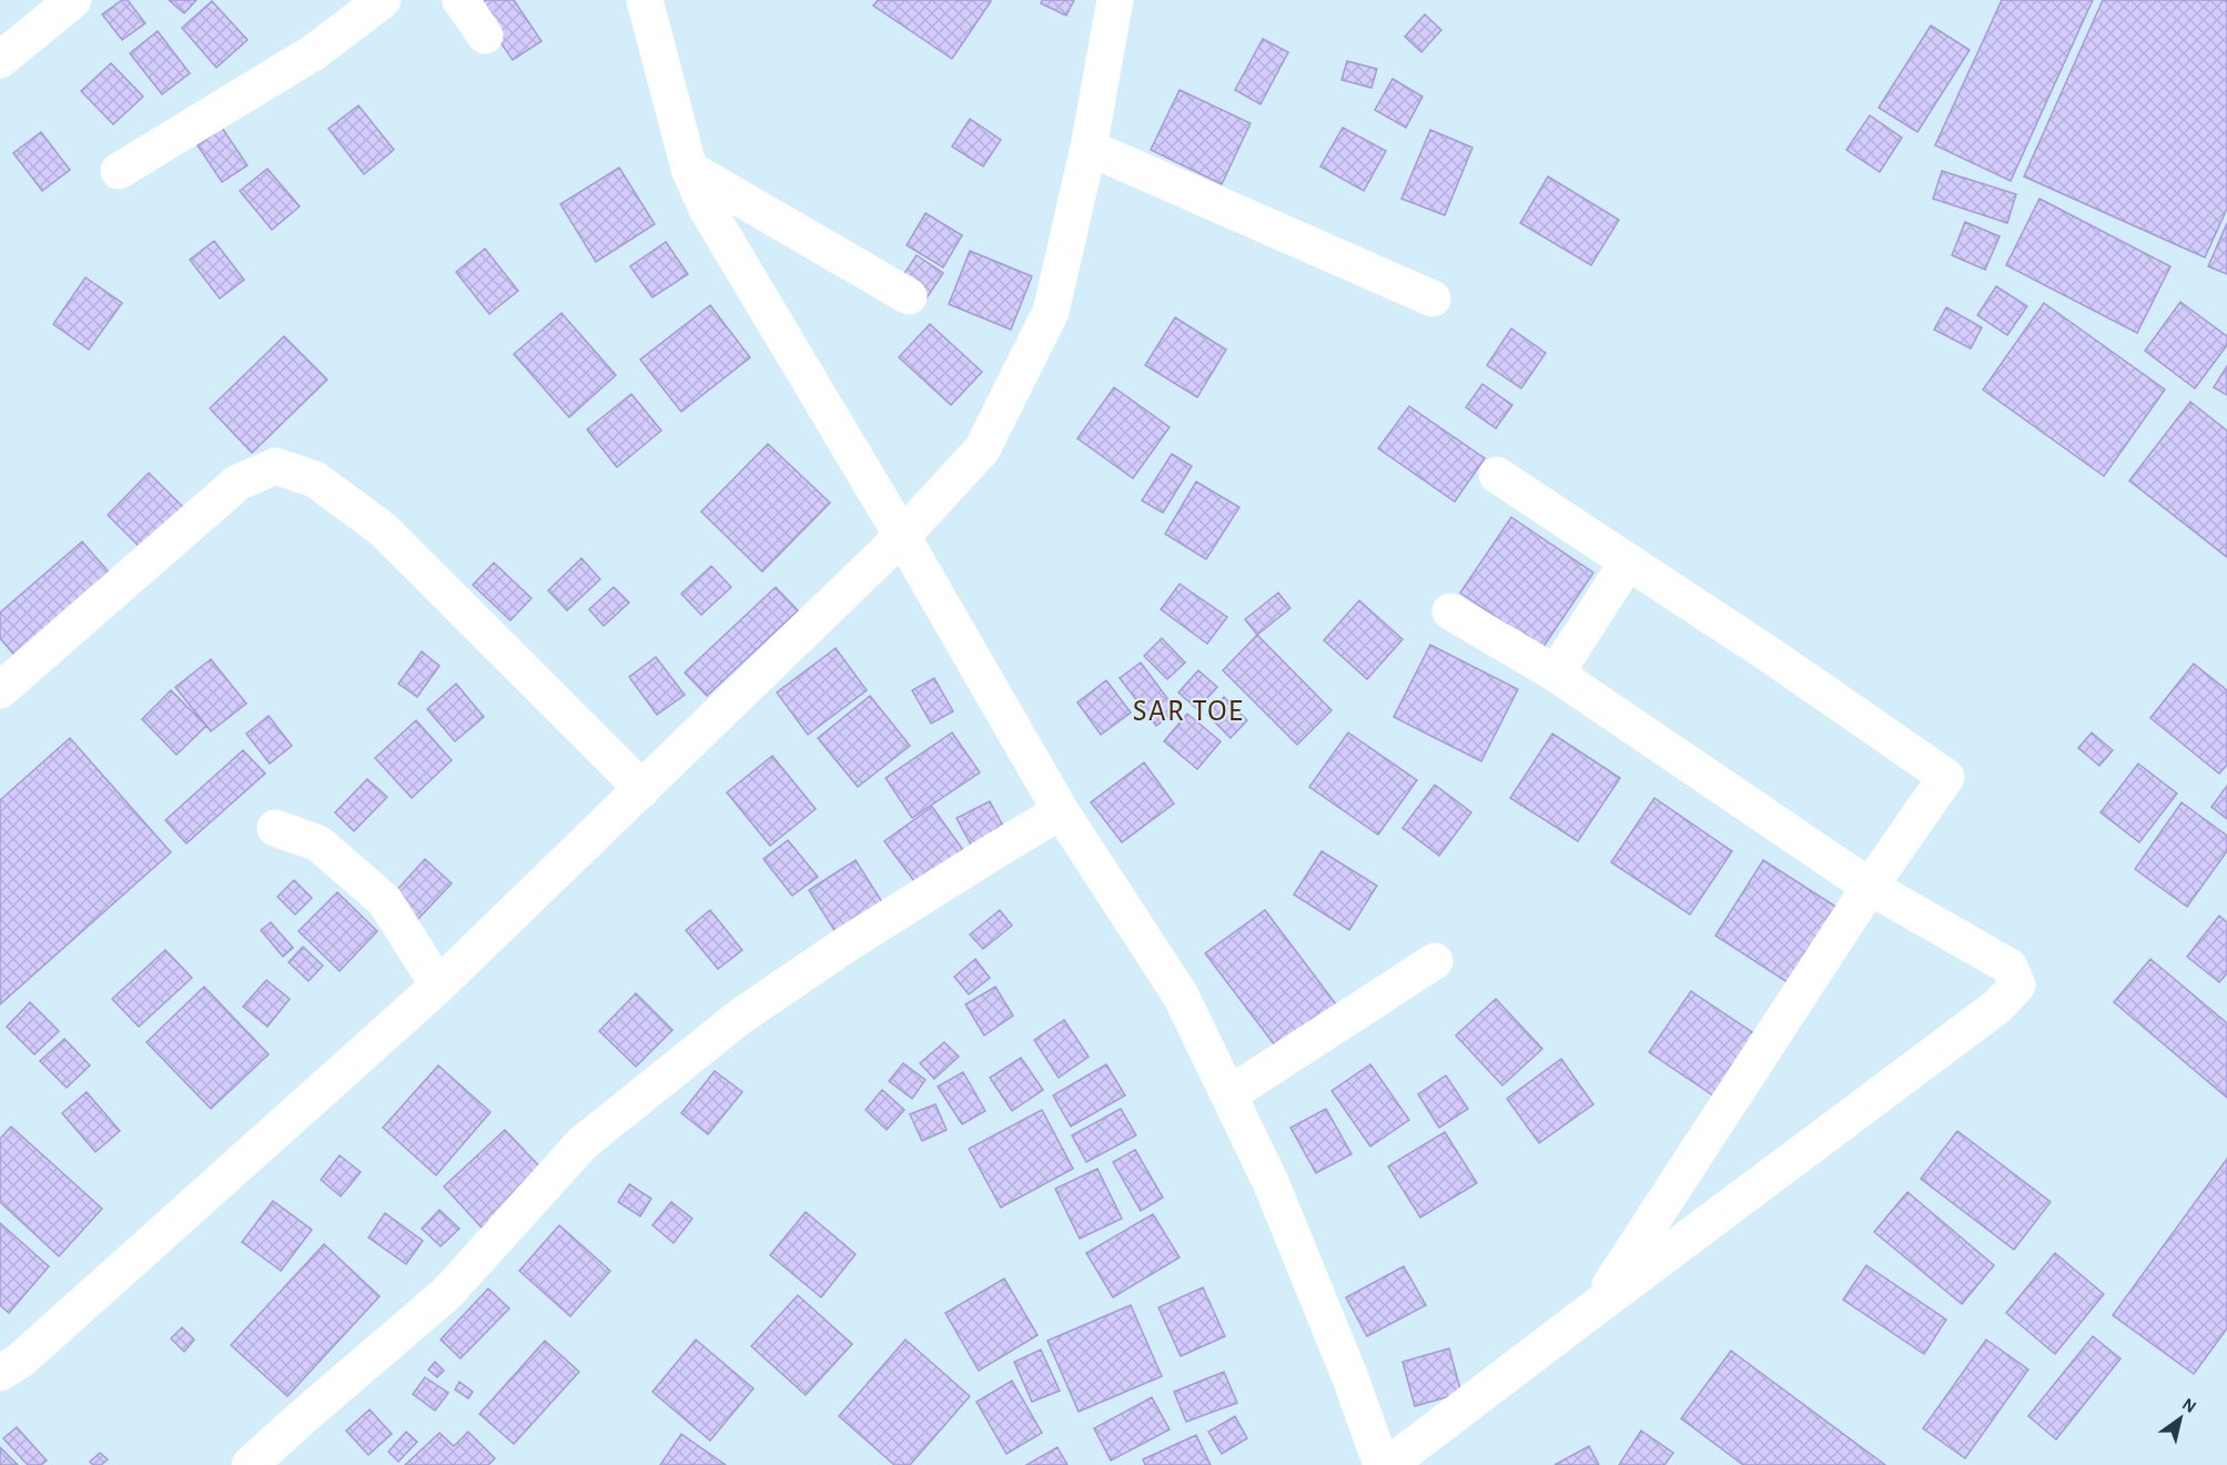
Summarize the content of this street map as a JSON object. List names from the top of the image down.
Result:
{
  "districts": ["SAR TOE"],
  "north": "top right"
}
